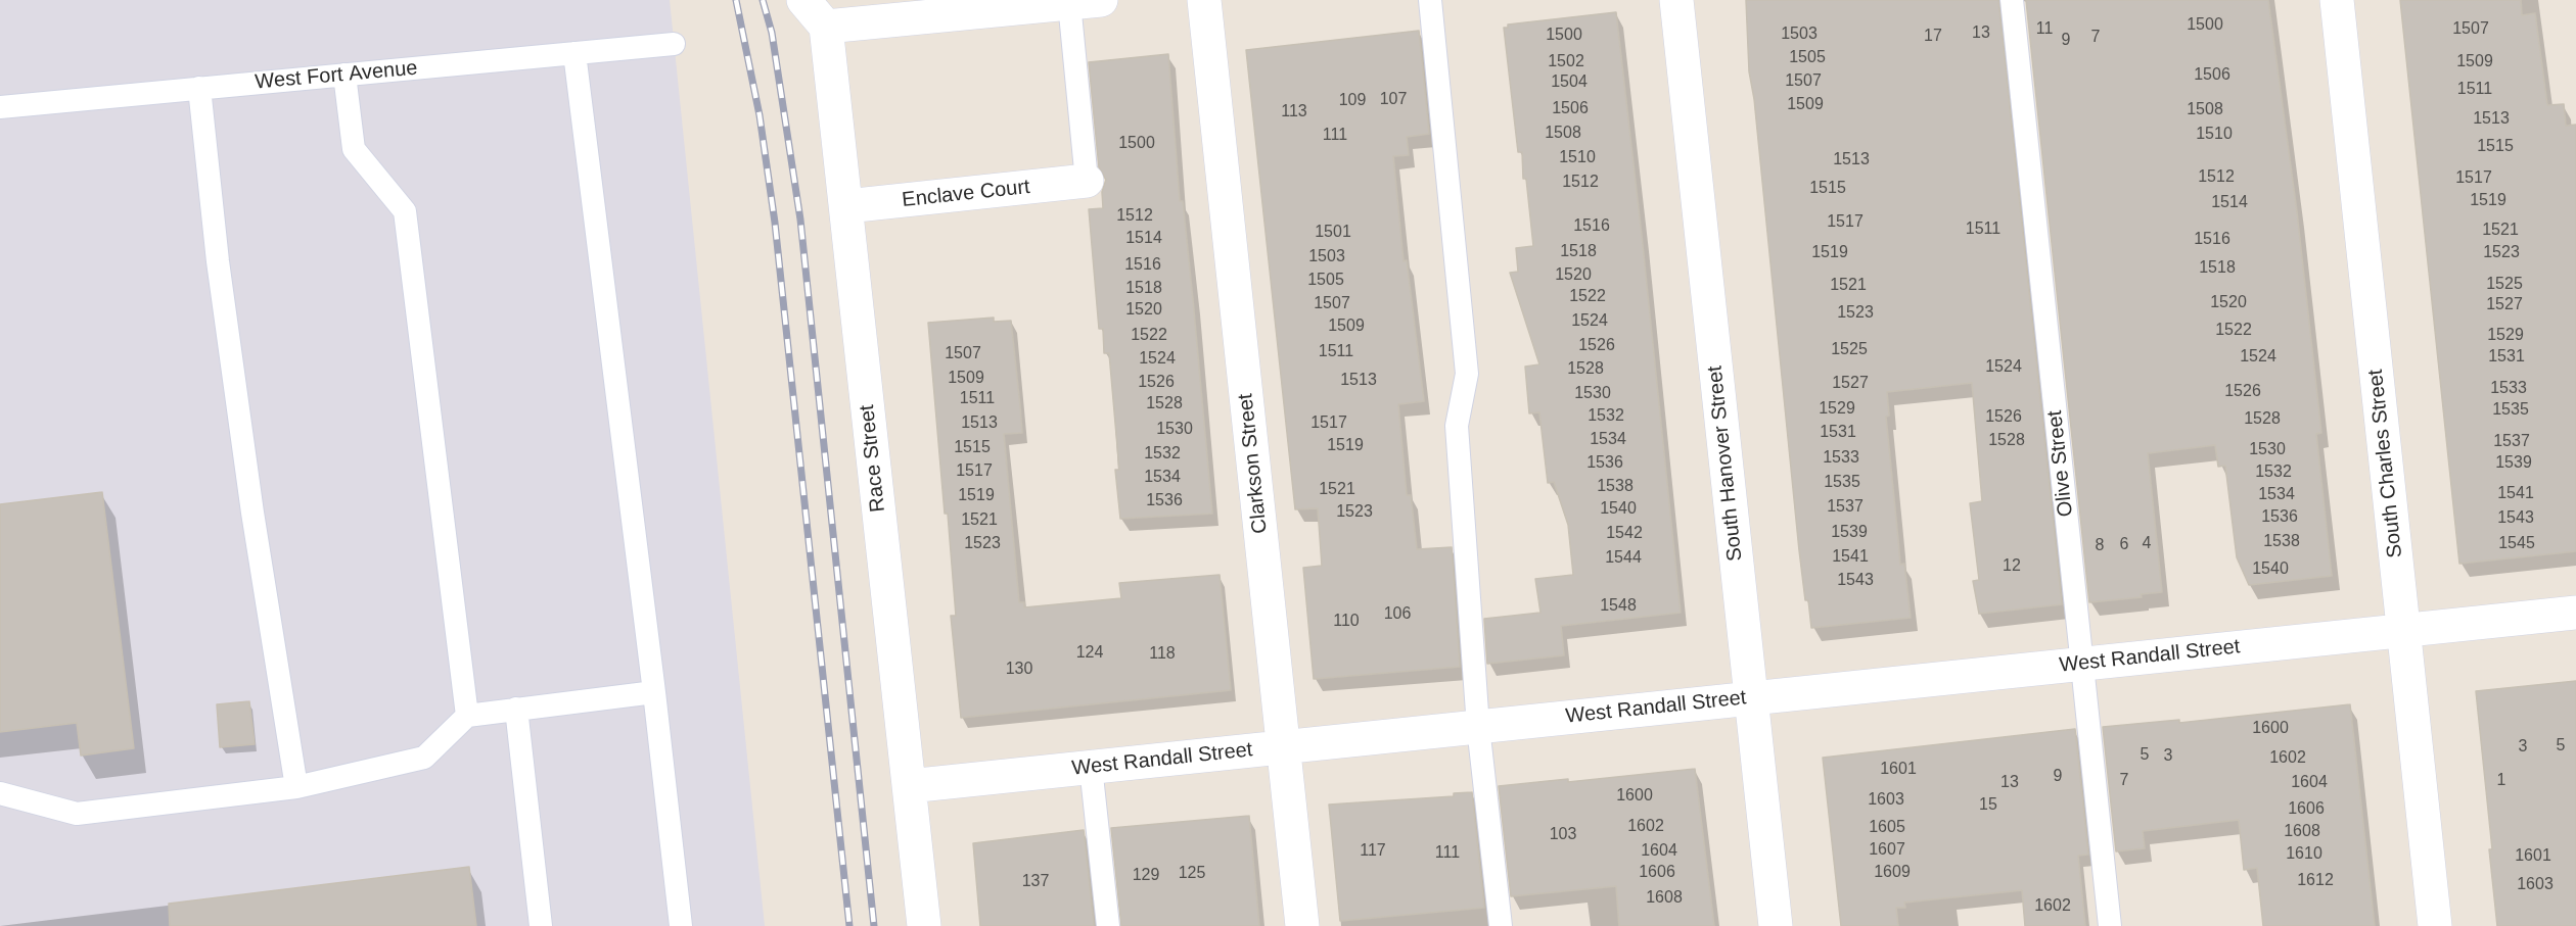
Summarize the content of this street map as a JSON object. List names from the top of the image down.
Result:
{
  "streets": {
    "street": [
      "Enclave Court",
      "Race Street",
      "Clarkson Street",
      "South Hanover Street",
      "South Charles Street",
      "West Randall Street"
    ],
    "lane": ["West Fort Avenue", "Olive Street"]
  },
  "crossings": [
    ["Enclave Court", "Race Street"],
    ["Race Street", "West Randall Street"],
    ["Clarkson Street", "West Randall Street"],
    ["South Hanover Street", "West Randall Street"],
    ["Olive Street", "West Randall Street"],
    ["South Charles Street", "West Randall Street"]
  ],
  "house_numbers": [
    "1500",
    "11",
    "1507",
    "13",
    "1503",
    "1500",
    "17",
    "7",
    "9",
    "1505",
    "1502",
    "1509",
    "1506",
    "1507",
    "1504",
    "1511",
    "107",
    "109",
    "1509",
    "1506",
    "1508",
    "113",
    "1513",
    "1508",
    "1510",
    "111",
    "1500",
    "1515",
    "1510",
    "1513",
    "1512",
    "1517",
    "1512",
    "1515",
    "1519",
    "1514",
    "1512",
    "1517",
    "1516",
    "1511",
    "1521",
    "1501",
    "1514",
    "1516",
    "1518",
    "1519",
    "1523",
    "1503",
    "1516",
    "1518",
    "1520",
    "1505",
    "1525",
    "1521",
    "1518",
    "1522",
    "1520",
    "1507",
    "1527",
    "1520",
    "1523",
    "1524",
    "1509",
    "1522",
    "1522",
    "1529",
    "1526",
    "1525",
    "1511",
    "1507",
    "1524",
    "1531",
    "1524",
    "1524",
    "1528",
    "1509",
    "1513",
    "1526",
    "1527",
    "1533",
    "1526",
    "1530",
    "1511",
    "1528",
    "1529",
    "1535",
    "1532",
    "1526",
    "1528",
    "1513",
    "1517",
    "1530",
    "1531",
    "1534",
    "1528",
    "1537",
    "1519",
    "1515",
    "1530",
    "1532",
    "1533",
    "1536",
    "1539",
    "1517",
    "1532",
    "1534",
    "1535",
    "1538",
    "1521",
    "1541",
    "1534",
    "1519",
    "1536",
    "1537",
    "1540",
    "1523",
    "1536",
    "1543",
    "1521",
    "1539",
    "1542",
    "1538",
    "1523",
    "4",
    "1545",
    "6",
    "8",
    "1541",
    "1544",
    "12",
    "1540",
    "1543",
    "1548",
    "106",
    "110",
    "124",
    "118",
    "130",
    "1600",
    "5",
    "3",
    "5",
    "3",
    "1602",
    "1601",
    "9",
    "7",
    "1",
    "13",
    "1604",
    "1600",
    "1603",
    "15",
    "1606",
    "1602",
    "1605",
    "1608",
    "103",
    "1607",
    "117",
    "1604",
    "111",
    "1610",
    "1601",
    "1606",
    "1609",
    "125",
    "129",
    "1612",
    "137",
    "1603",
    "1608",
    "1602"
  ]
}
